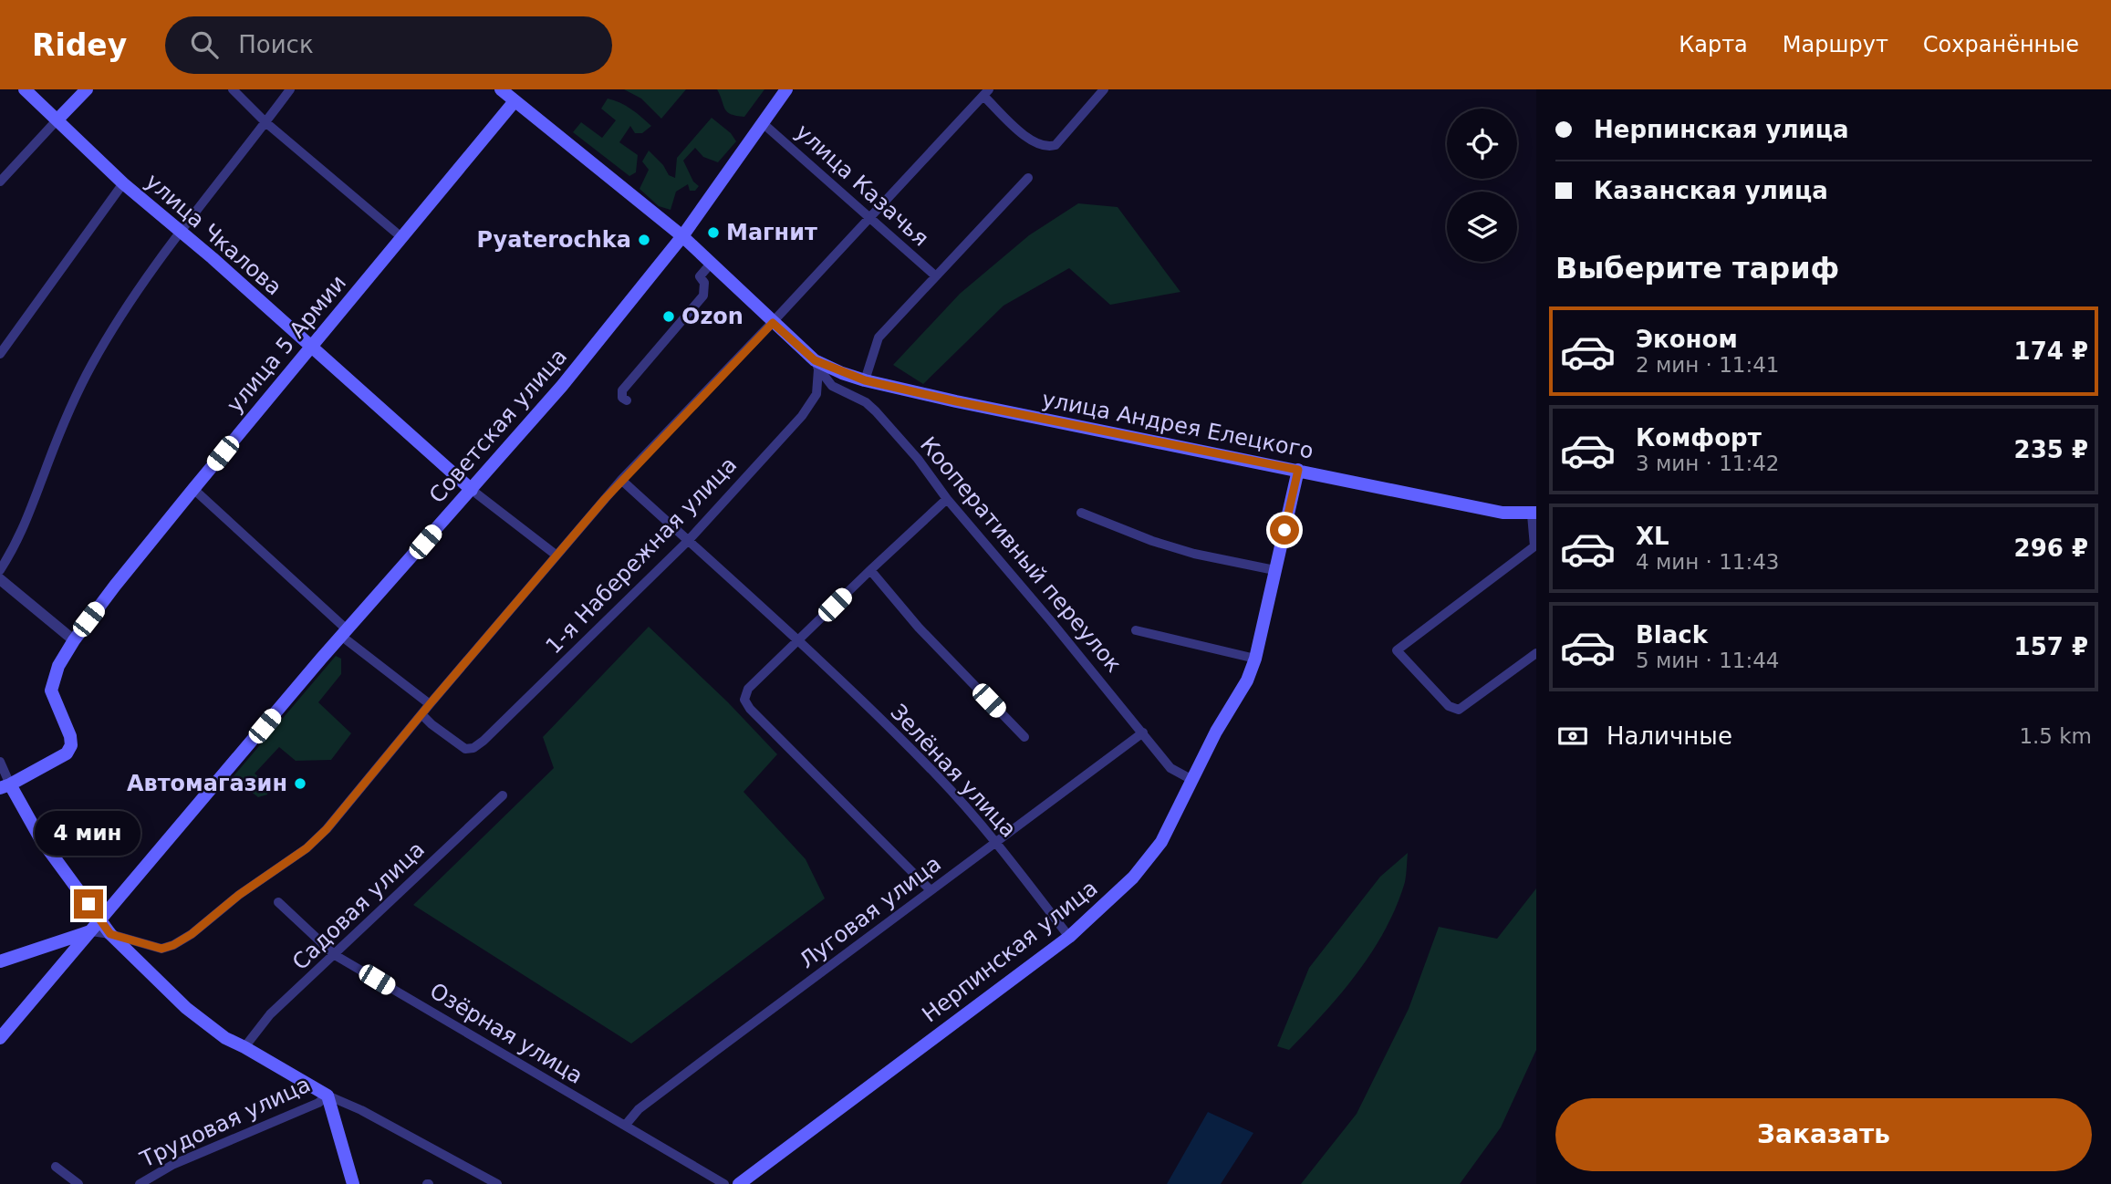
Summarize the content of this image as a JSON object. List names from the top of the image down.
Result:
{
  "streets": {
    "main road": [
      "улица Чкалова",
      "улица 5 Армии",
      "улица Андрея Елецкого",
      "Советская улица",
      "Нерпинская улица"
    ],
    "street": [
      "улица Казачья",
      "Кооперативный переулок",
      "1-я Набережная улица",
      "Зелёная улица",
      "Садовая улица",
      "Луговая улица",
      "Озёрная улица",
      "Трудовая улица"
    ]
  },
  "crossings": [
    ["улица Казачья", "Советская улица"],
    ["улица Чкалова", "улица 5 Армии"],
    ["улица Чкалова", "Советская улица"],
    ["улица 5 Армии", "улица Андрея Елецкого"],
    ["улица Андрея Елецкого", "Советская улица"],
    ["улица Андрея Елецкого", "Кооперативный переулок"],
    ["улица Андрея Елецкого", "1-я Набережная улица"],
    ["улица Андрея Елецкого", "Нерпинская улица"],
    ["Кооперативный переулок", "1-я Набережная улица"],
    ["Кооперативный переулок", "Луговая улица"],
    ["Кооперативный переулок", "Нерпинская улица"],
    ["1-я Набережная улица", "Зелёная улица"],
    ["Зелёная улица", "Луговая улица"],
    ["Зелёная улица", "Нерпинская улица"],
    ["Садовая улица", "Озёрная улица"],
    ["Луговая улица", "Озёрная улица"]
  ],
  "places": [
    "Магнит",
    "Pyaterochka",
    "Ozon",
    "Автомагазин"
  ],
  "page": {
    "header": "Ridey",
    "search": "Поиск",
    "nav": ["Карта", "Маршрут", "Сохранённые"],
    "banner": ["Нерпинская улица", "Казанская улица"],
    "heading": "Выберите тариф",
    "list": [
      {
        "name": "Эконом",
        "note": "2 мин · 11:41",
        "value": "174 ₽"
      },
      {
        "name": "Комфорт",
        "note": "3 мин · 11:42",
        "value": "235 ₽"
      },
      {
        "name": "XL",
        "note": "4 мин · 11:43",
        "value": "296 ₽"
      },
      {
        "name": "Black",
        "note": "5 мин · 11:44",
        "value": "157 ₽"
      }
    ],
    "pay": ["Наличные", "1.5 km"],
    "bubble": "4 мин",
    "buttons": "Заказать"
  }
}
